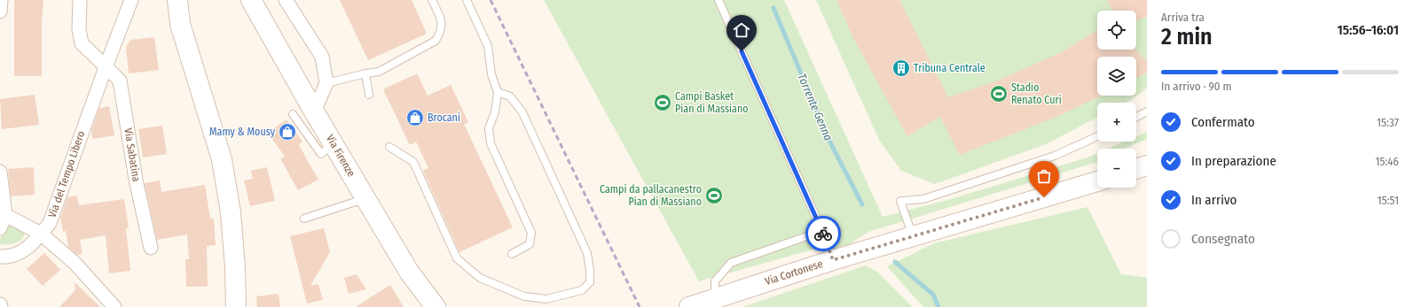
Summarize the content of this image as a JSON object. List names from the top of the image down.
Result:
{
  "streets": {
    "main road": ["Via Firenze", "Via Cortonese"],
    "street": ["Via Sabatina", "Via del Tempo Libero"]
  },
  "crossings": [
    ["Via Sabatina", "Via del Tempo Libero"]
  ],
  "water": ["Torrente Genna"],
  "places": {
    "building": ["Tribuna Centrale"],
    "sports": ["Stadio Renato Curi", "Campi Basket Pian di Massiano", "Campi da pallacanestro Pian di Massiano"],
    "shop": ["Brocani", "Mamy & Mousy"]
  },
  "page": {
    "heading": ["2 min", "Arriva tra", "15:56–16:01"],
    "map_buttons": ["+", "−"],
    "bar": "In arrivo · 90 m",
    "list": [
      ["Confermato", "15:37"],
      ["In preparazione", "15:46"],
      ["In arrivo", "15:51"],
      "Consegnato"
    ]
  }
}
